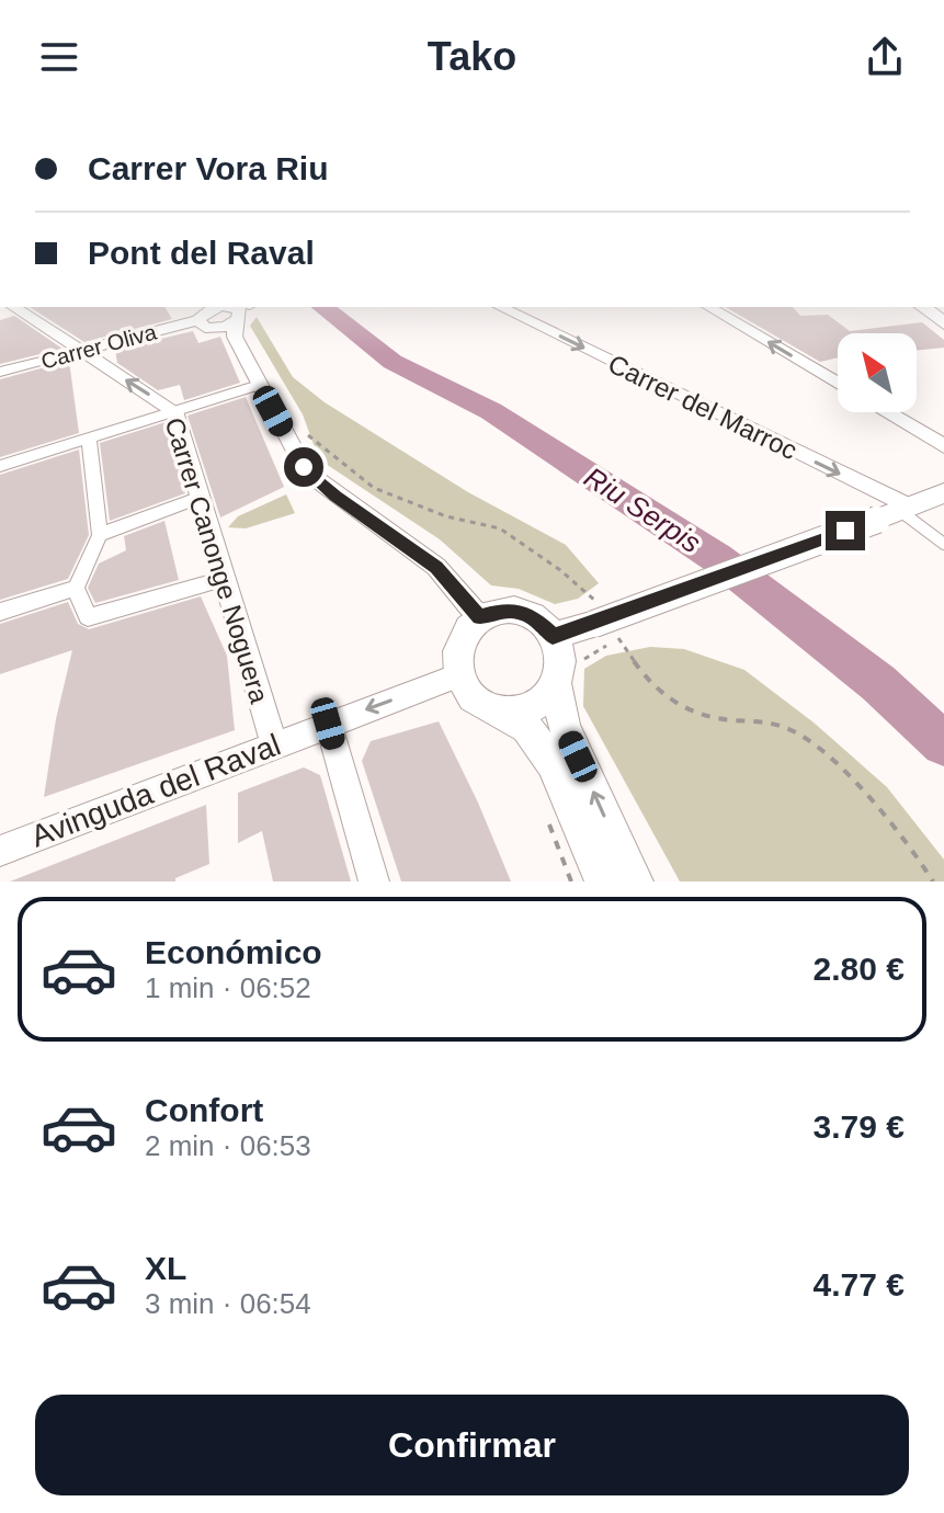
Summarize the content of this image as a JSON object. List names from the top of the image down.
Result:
{
  "streets": {
    "street": [
      "Carrer Oliva",
      "Carrer del Marroc",
      "Carrer Canonge Noguera",
      "Avinguda del Raval"
    ]
  },
  "crossings": [
    ["Carrer Oliva", "Carrer Canonge Noguera"],
    ["Carrer Canonge Noguera", "Avinguda del Raval"]
  ],
  "water": ["Riu Serpis"],
  "north": "top left",
  "page": {
    "header": "Tako",
    "banner": ["Carrer Vora Riu", "Pont del Raval"],
    "list": [
      {
        "name": "Económico",
        "note": "1 min · 06:52",
        "value": "2.80 €"
      },
      {
        "name": "Confort",
        "note": "2 min · 06:53",
        "value": "3.79 €"
      },
      {
        "name": "XL",
        "note": "3 min · 06:54",
        "value": "4.77 €"
      }
    ],
    "buttons": "Confirmar"
  }
}
